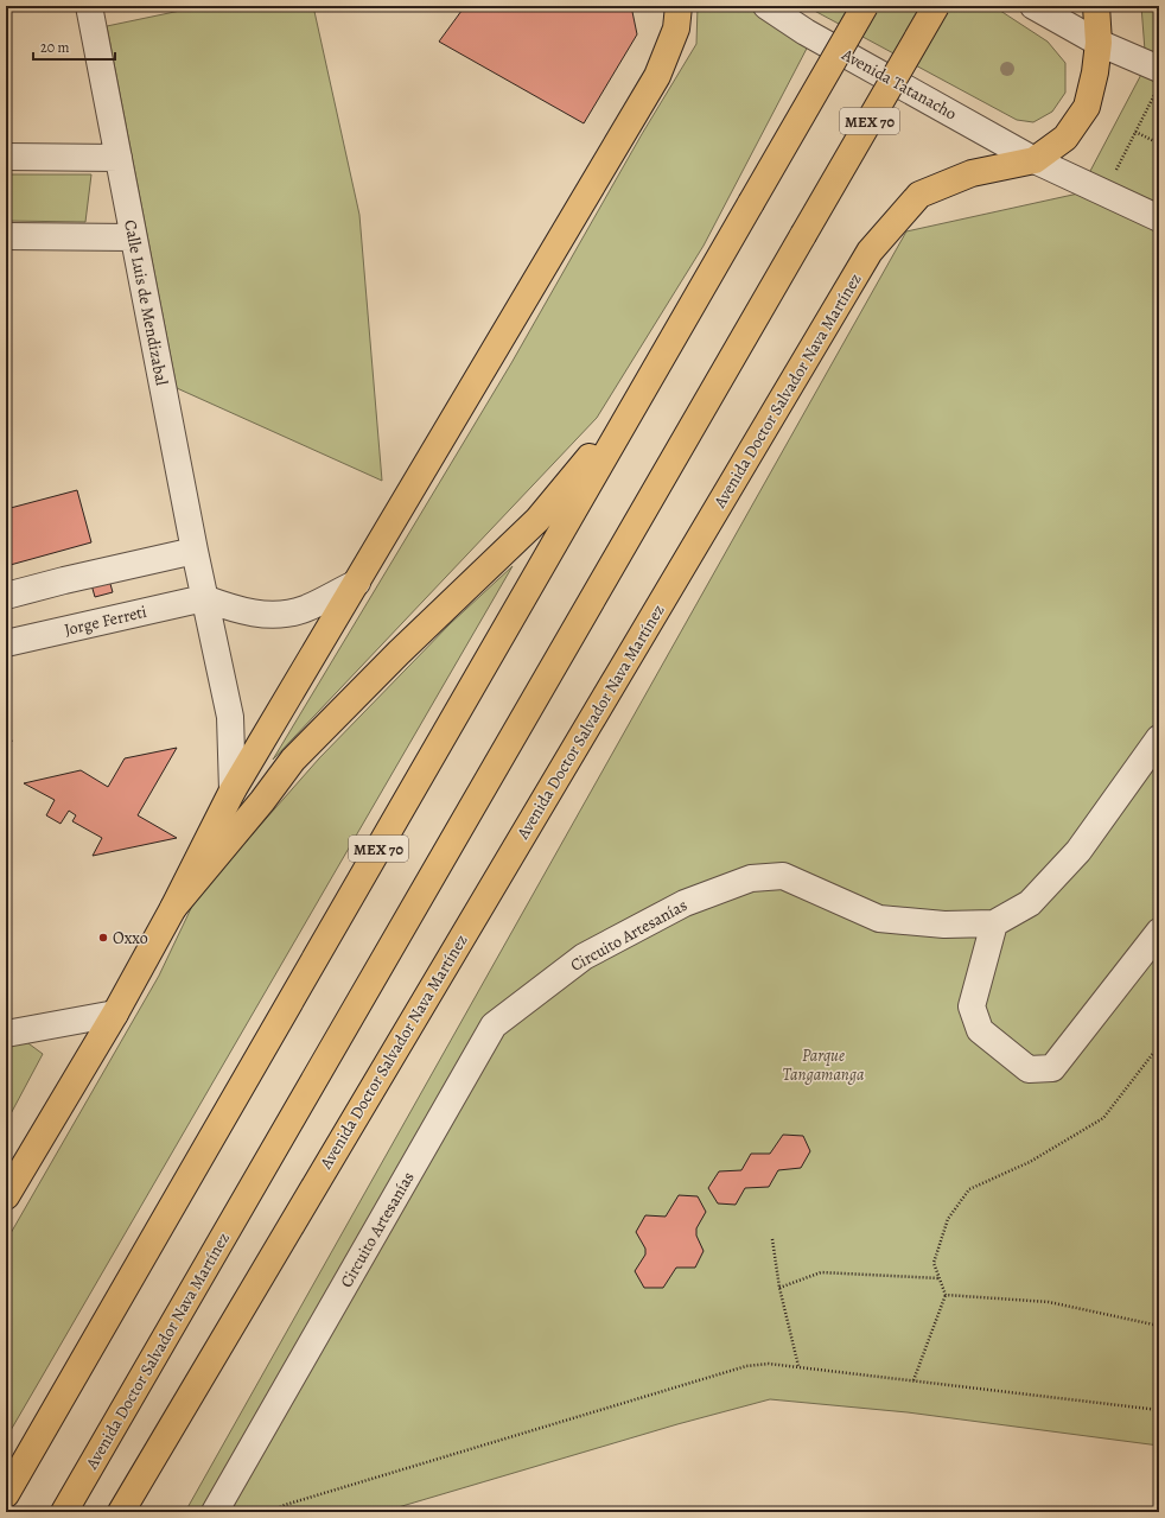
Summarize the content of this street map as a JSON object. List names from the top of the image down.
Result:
{
  "streets": {
    "main road": ["MEX 70", "Avenida Doctor Salvador Nava Martínez"],
    "street": [
      "Avenida Tatanacho",
      "Calle Luis de Mendizabal",
      "Jorge Ferreti",
      "Circuito Artesanías"
    ]
  },
  "crossings": [
    ["Avenida Tatanacho", "Avenida Doctor Salvador Nava Martínez"],
    ["Calle Luis de Mendizabal", "Jorge Ferreti"]
  ],
  "parks": ["Parque Tangamanga"],
  "places": ["Oxxo"],
  "scale_bar": "20 m"
}
